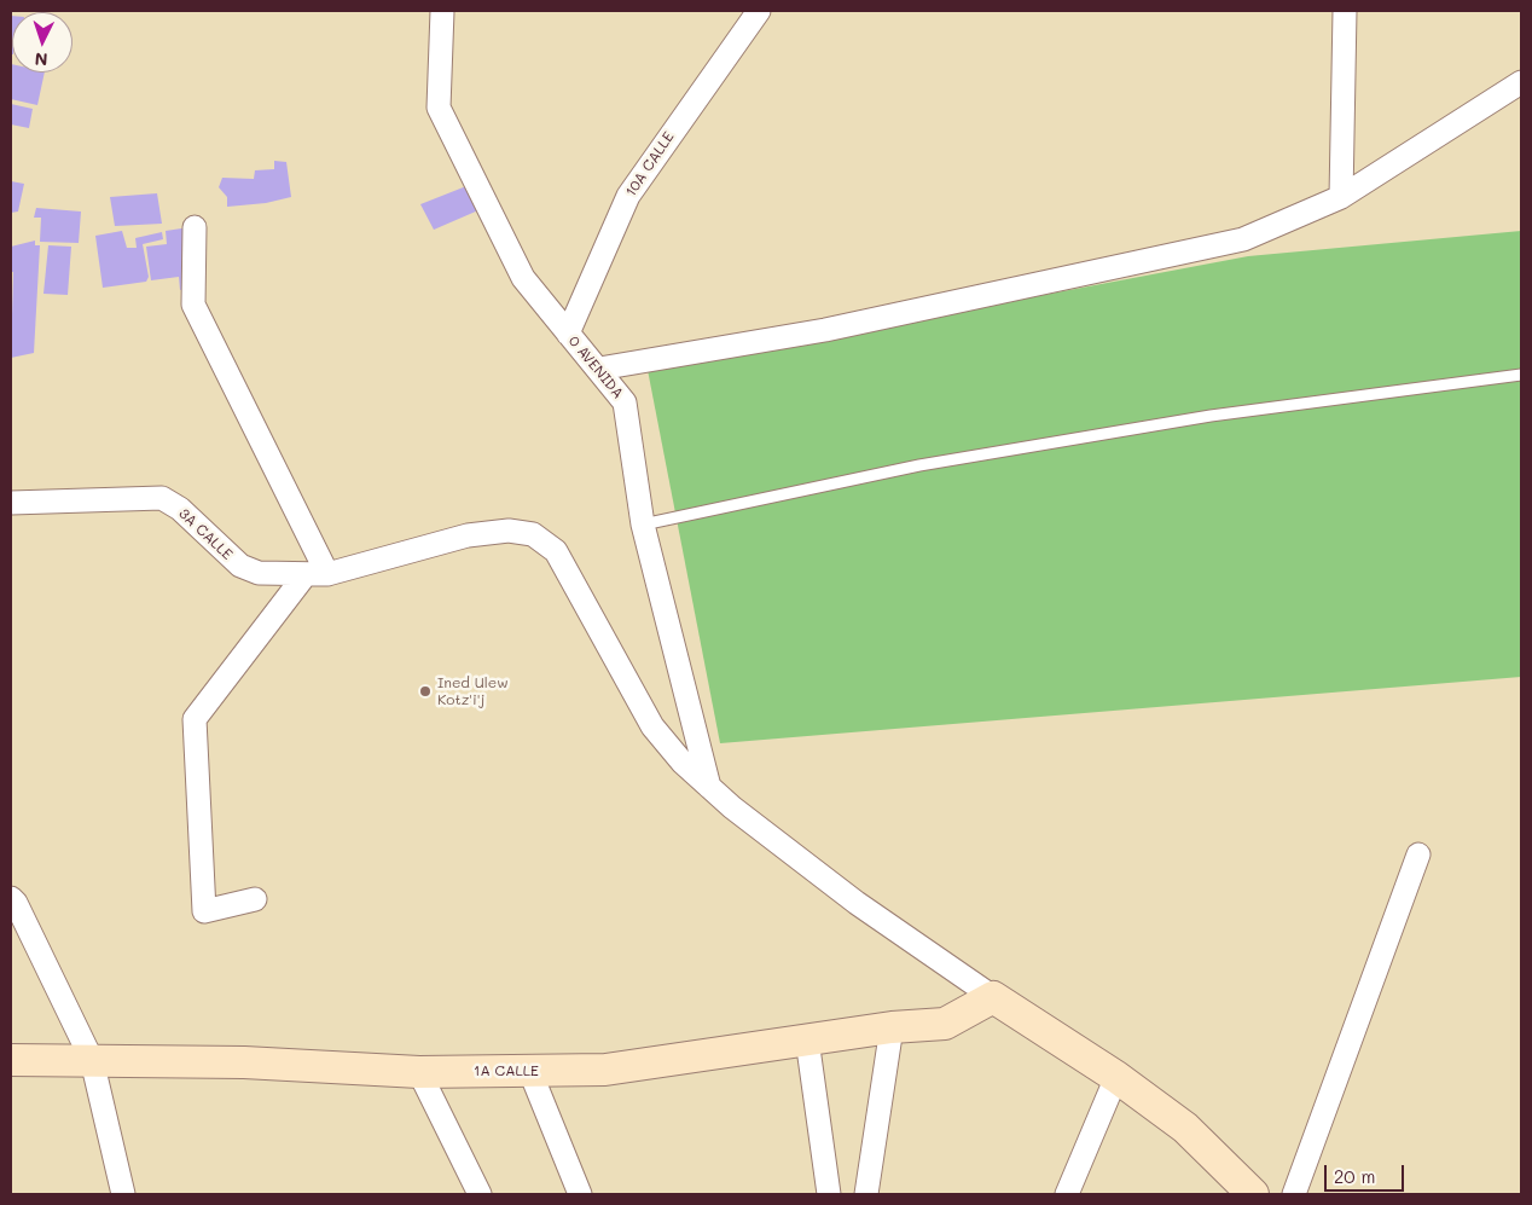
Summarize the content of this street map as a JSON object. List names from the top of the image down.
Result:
{
  "streets": {
    "street": [
      "10A CALLE",
      "0 AVENIDA",
      "3A CALLE",
      "1A CALLE"
    ]
  },
  "crossings": [
    ["10A CALLE", "0 AVENIDA"],
    ["0 AVENIDA", "3A CALLE"]
  ],
  "places": ["Ined Ulew Kotz'i'j"],
  "scale_bar": "20 m",
  "north": "bottom"
}
